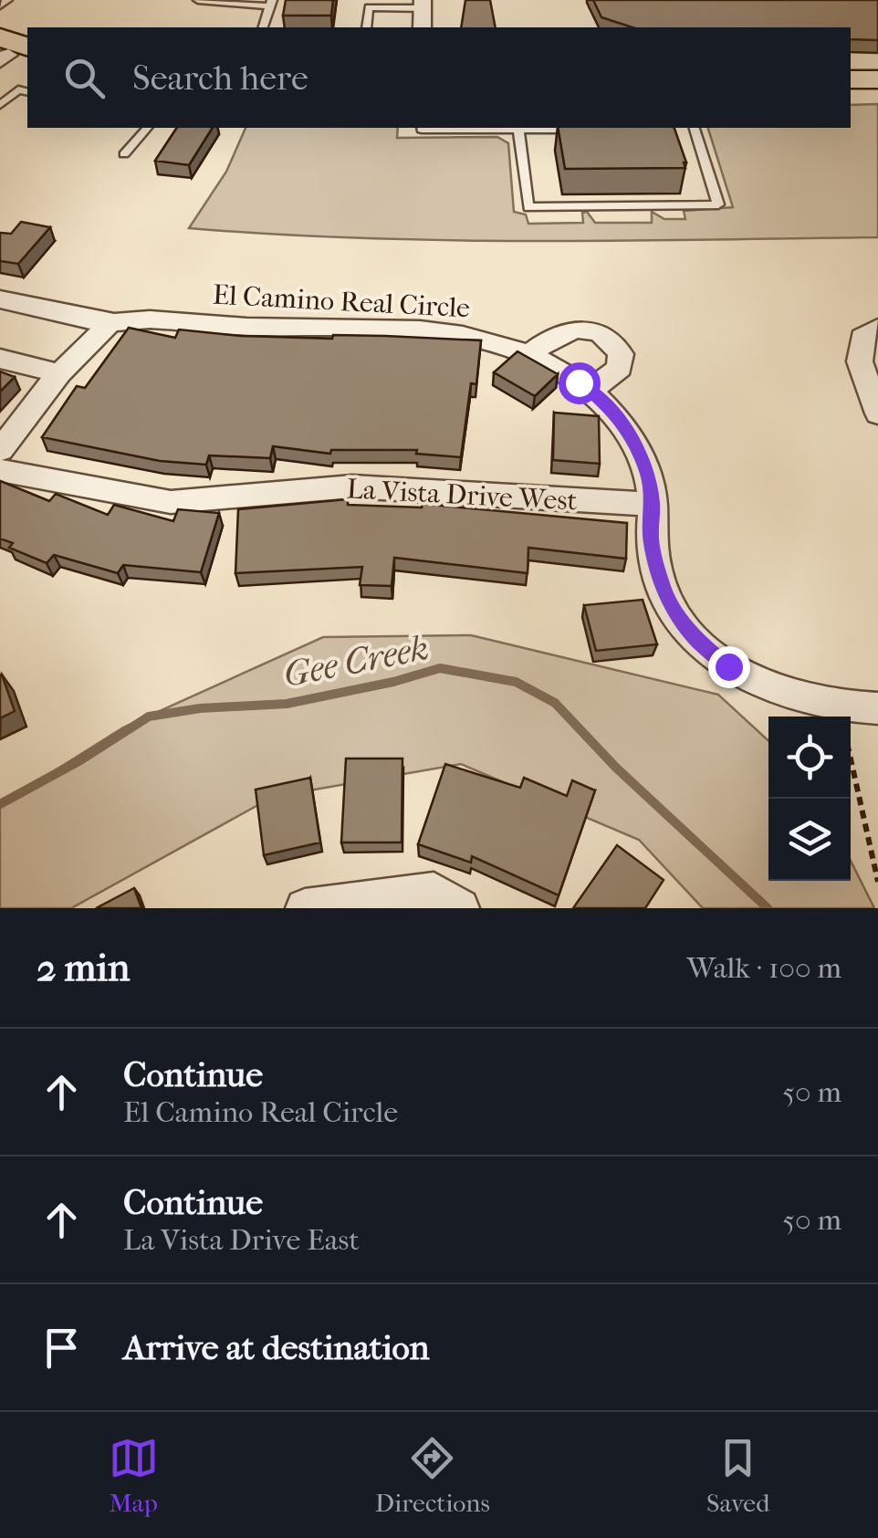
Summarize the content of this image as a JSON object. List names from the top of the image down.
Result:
{
  "streets": {
    "street": ["El Camino Real Circle", "La Vista Drive West"]
  },
  "crossings": [
    ["El Camino Real Circle", "La Vista Drive West"]
  ],
  "water": ["Gee Creek"],
  "page": {
    "search": "Search here",
    "heading": ["2 min", "Walk · 100 m"],
    "list": [
      ["Continue", "El Camino Real Circle", "50 m"],
      ["Continue", "La Vista Drive East", "50 m"],
      "Arrive at destination"
    ],
    "nav": ["Map", "Directions", "Saved"]
  }
}
